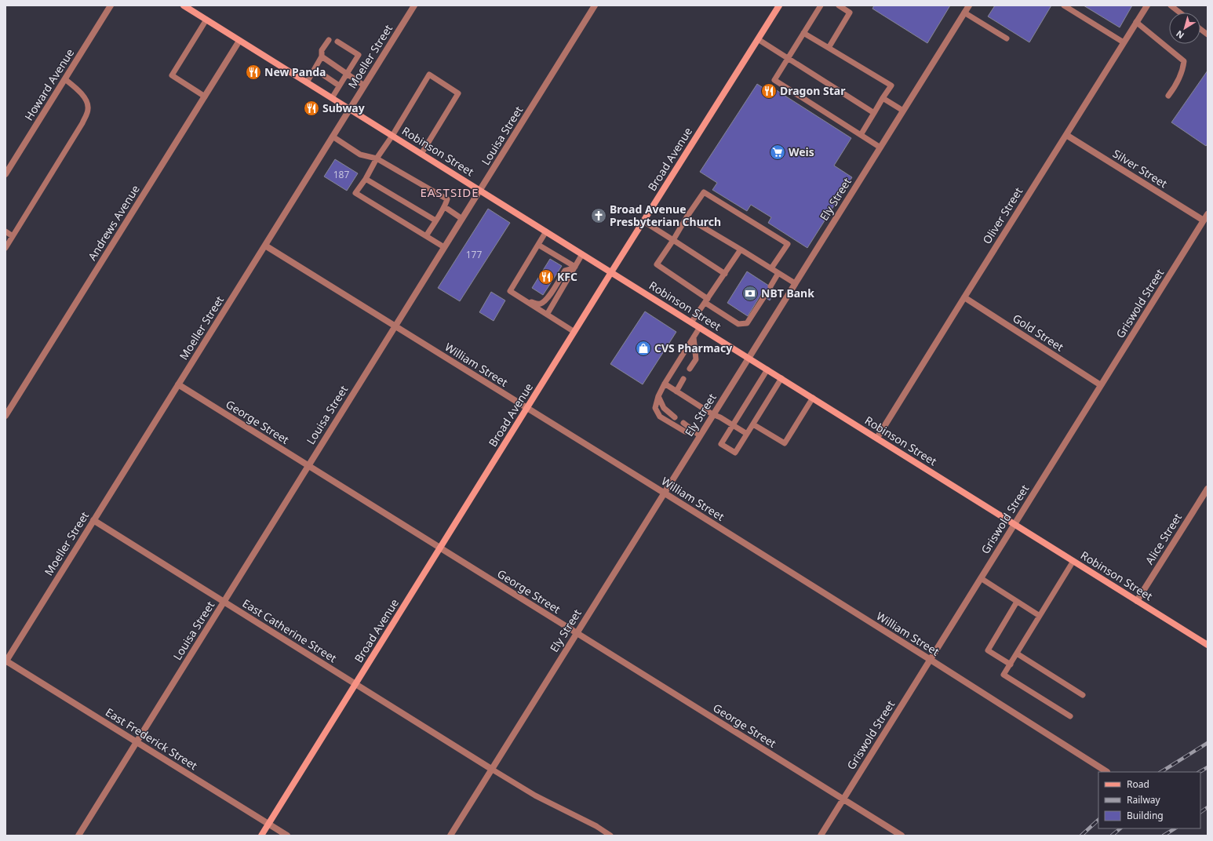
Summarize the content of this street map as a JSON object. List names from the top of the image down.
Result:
{
  "streets": {
    "street": [
      "Moeller Street",
      "Howard Avenue",
      "Louisa Street",
      "Robinson Street",
      "Broad Avenue",
      "Silver Street",
      "Ely Street",
      "Oliver Street",
      "Andrews Avenue",
      "Griswold Street",
      "Gold Street",
      "William Street",
      "George Street",
      "Alice Street",
      "East Catherine Street",
      "East Frederick Street"
    ]
  },
  "crossings": [
    ["Moeller Street", "Robinson Street"],
    ["Moeller Street", "William Street"],
    ["Moeller Street", "George Street"],
    ["Moeller Street", "East Catherine Street"],
    ["Moeller Street", "East Frederick Street"],
    ["Louisa Street", "Robinson Street"],
    ["Louisa Street", "William Street"],
    ["Louisa Street", "George Street"],
    ["Louisa Street", "East Catherine Street"],
    ["Louisa Street", "East Frederick Street"],
    ["Robinson Street", "Broad Avenue"],
    ["Robinson Street", "Ely Street"],
    ["Robinson Street", "Oliver Street"],
    ["Robinson Street", "Andrews Avenue"],
    ["Robinson Street", "Griswold Street"],
    ["Robinson Street", "Alice Street"],
    ["Broad Avenue", "William Street"],
    ["Broad Avenue", "George Street"],
    ["Broad Avenue", "East Catherine Street"],
    ["Broad Avenue", "East Frederick Street"],
    ["Silver Street", "Oliver Street"],
    ["Silver Street", "Griswold Street"],
    ["Ely Street", "William Street"],
    ["Ely Street", "George Street"],
    ["Ely Street", "East Catherine Street"],
    ["Oliver Street", "Gold Street"],
    ["Griswold Street", "Gold Street"],
    ["Griswold Street", "William Street"],
    ["Griswold Street", "George Street"]
  ],
  "districts": ["EASTSIDE"],
  "places": {
    "restaurant": [
      "New Panda",
      "Dragon Star",
      "Subway",
      "KFC"
    ],
    "supermarket": ["Weis"],
    "church": ["Broad Avenue Presbyterian Church"],
    "bank": ["NBT Bank"],
    "shop": ["CVS Pharmacy"]
  },
  "house_numbers": ["187", "177"],
  "legend": ["Road", "Railway", "Building"],
  "north": "bottom left"
}
